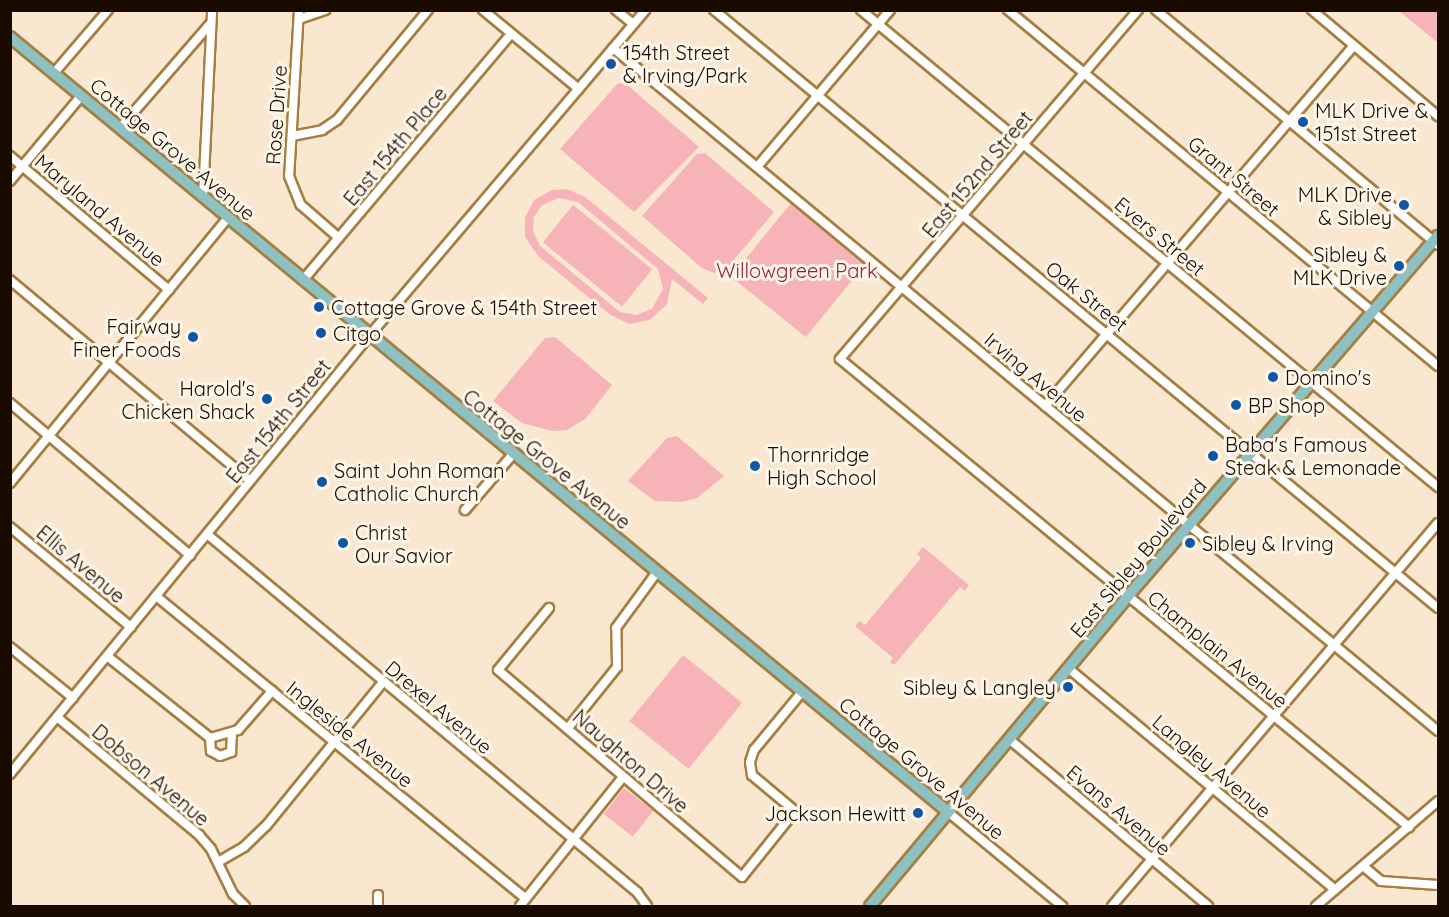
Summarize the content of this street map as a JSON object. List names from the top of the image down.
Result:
{
  "streets": {
    "main road": ["Cottage Grove Avenue", "East Sibley Boulevard"],
    "street": [
      "Rose Drive",
      "East 154th Place",
      "East 152nd Street",
      "Grant Street",
      "Maryland Avenue",
      "Evers Street",
      "Oak Street",
      "Irving Avenue",
      "East 154th Street",
      "Ellis Avenue",
      "Champlain Avenue",
      "Drexel Avenue",
      "Ingleside Avenue",
      "Naughton Drive",
      "Langley Avenue",
      "Dobson Avenue",
      "Evans Avenue"
    ]
  },
  "crossings": [
    ["Rose Drive", "East 154th Place"],
    ["East 154th Place", "Cottage Grove Avenue"],
    ["Cottage Grove Avenue", "East 154th Street"],
    ["Cottage Grove Avenue", "East Sibley Boulevard"],
    ["Cottage Grove Avenue", "Naughton Drive"],
    ["East 152nd Street", "Grant Street"],
    ["East 152nd Street", "Evers Street"],
    ["East 152nd Street", "Oak Street"],
    ["East 152nd Street", "Irving Avenue"],
    ["East 152nd Street", "Champlain Avenue"],
    ["Grant Street", "East Sibley Boulevard"],
    ["Evers Street", "East Sibley Boulevard"],
    ["Oak Street", "East Sibley Boulevard"],
    ["Irving Avenue", "East 154th Street"],
    ["Irving Avenue", "East Sibley Boulevard"],
    ["East 154th Street", "Ellis Avenue"],
    ["East 154th Street", "Drexel Avenue"],
    ["East 154th Street", "Ingleside Avenue"],
    ["East 154th Street", "Dobson Avenue"],
    ["East Sibley Boulevard", "Champlain Avenue"],
    ["East Sibley Boulevard", "Langley Avenue"],
    ["East Sibley Boulevard", "Evans Avenue"]
  ],
  "parks": ["Willowgreen Park"],
  "places": [
    "154th Street & Irving/Park",
    "MLK Drive & 151st Street",
    "MLK Drive & Sibley",
    "Sibley & MLK Drive",
    "Cottage Grove & 154th Street",
    "Citgo",
    "Fairway Finer Foods",
    "Domino's",
    "Harold's Chicken Shack",
    "BP Shop",
    "Baba's Famous Steak & Lemonade",
    "Thornridge High School",
    "Saint John Roman Catholic Church",
    "Christ Our Savior",
    "Sibley & Irving",
    "Sibley & Langley",
    "Jackson Hewitt"
  ]
}
